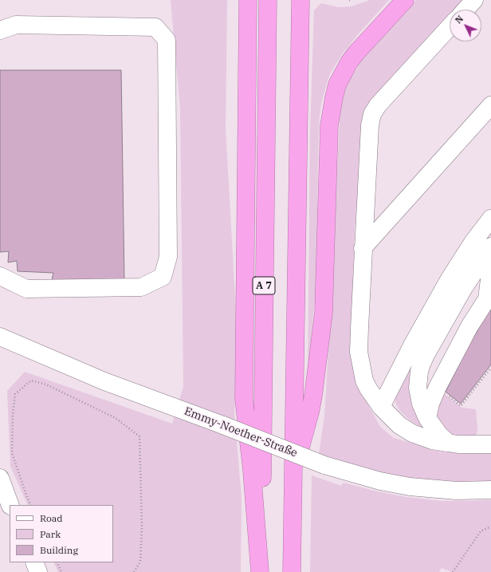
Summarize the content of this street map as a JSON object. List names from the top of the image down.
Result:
{
  "streets": {
    "highway": ["A 7"],
    "street": ["Emmy-Noether-Straße"]
  },
  "legend": ["Road", "Park", "Building"],
  "north": "top left"
}
